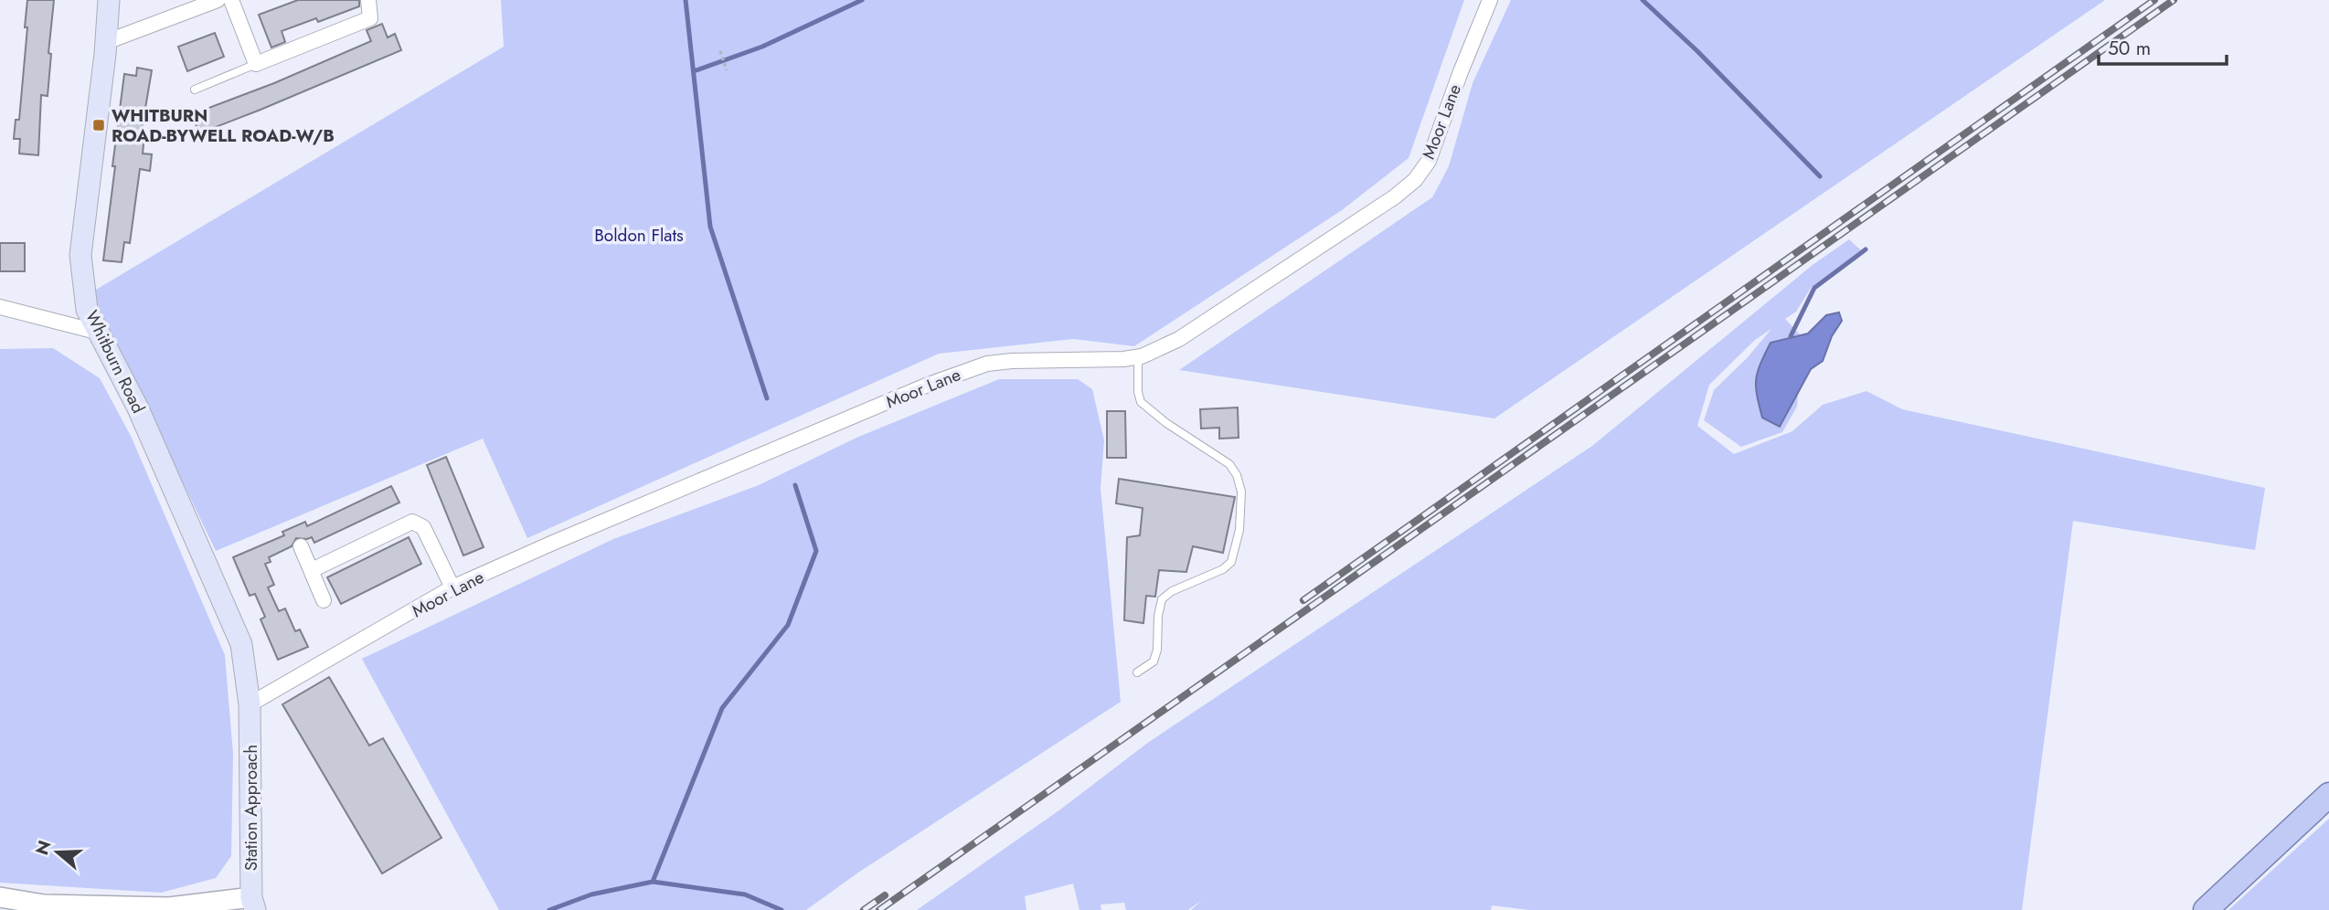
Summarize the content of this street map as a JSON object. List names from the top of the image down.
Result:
{
  "streets": {
    "main road": ["Whitburn Road", "Station Approach"],
    "street": ["Moor Lane"]
  },
  "crossings": [
    ["Moor Lane", "Whitburn Road"],
    ["Moor Lane", "Station Approach"],
    ["Whitburn Road", "Station Approach"]
  ],
  "parks": ["Boldon Flats"],
  "places": {
    "transit": ["WHITBURN ROAD-BYWELL ROAD-W/B"]
  },
  "scale_bar": "50 m",
  "north": "left"
}
